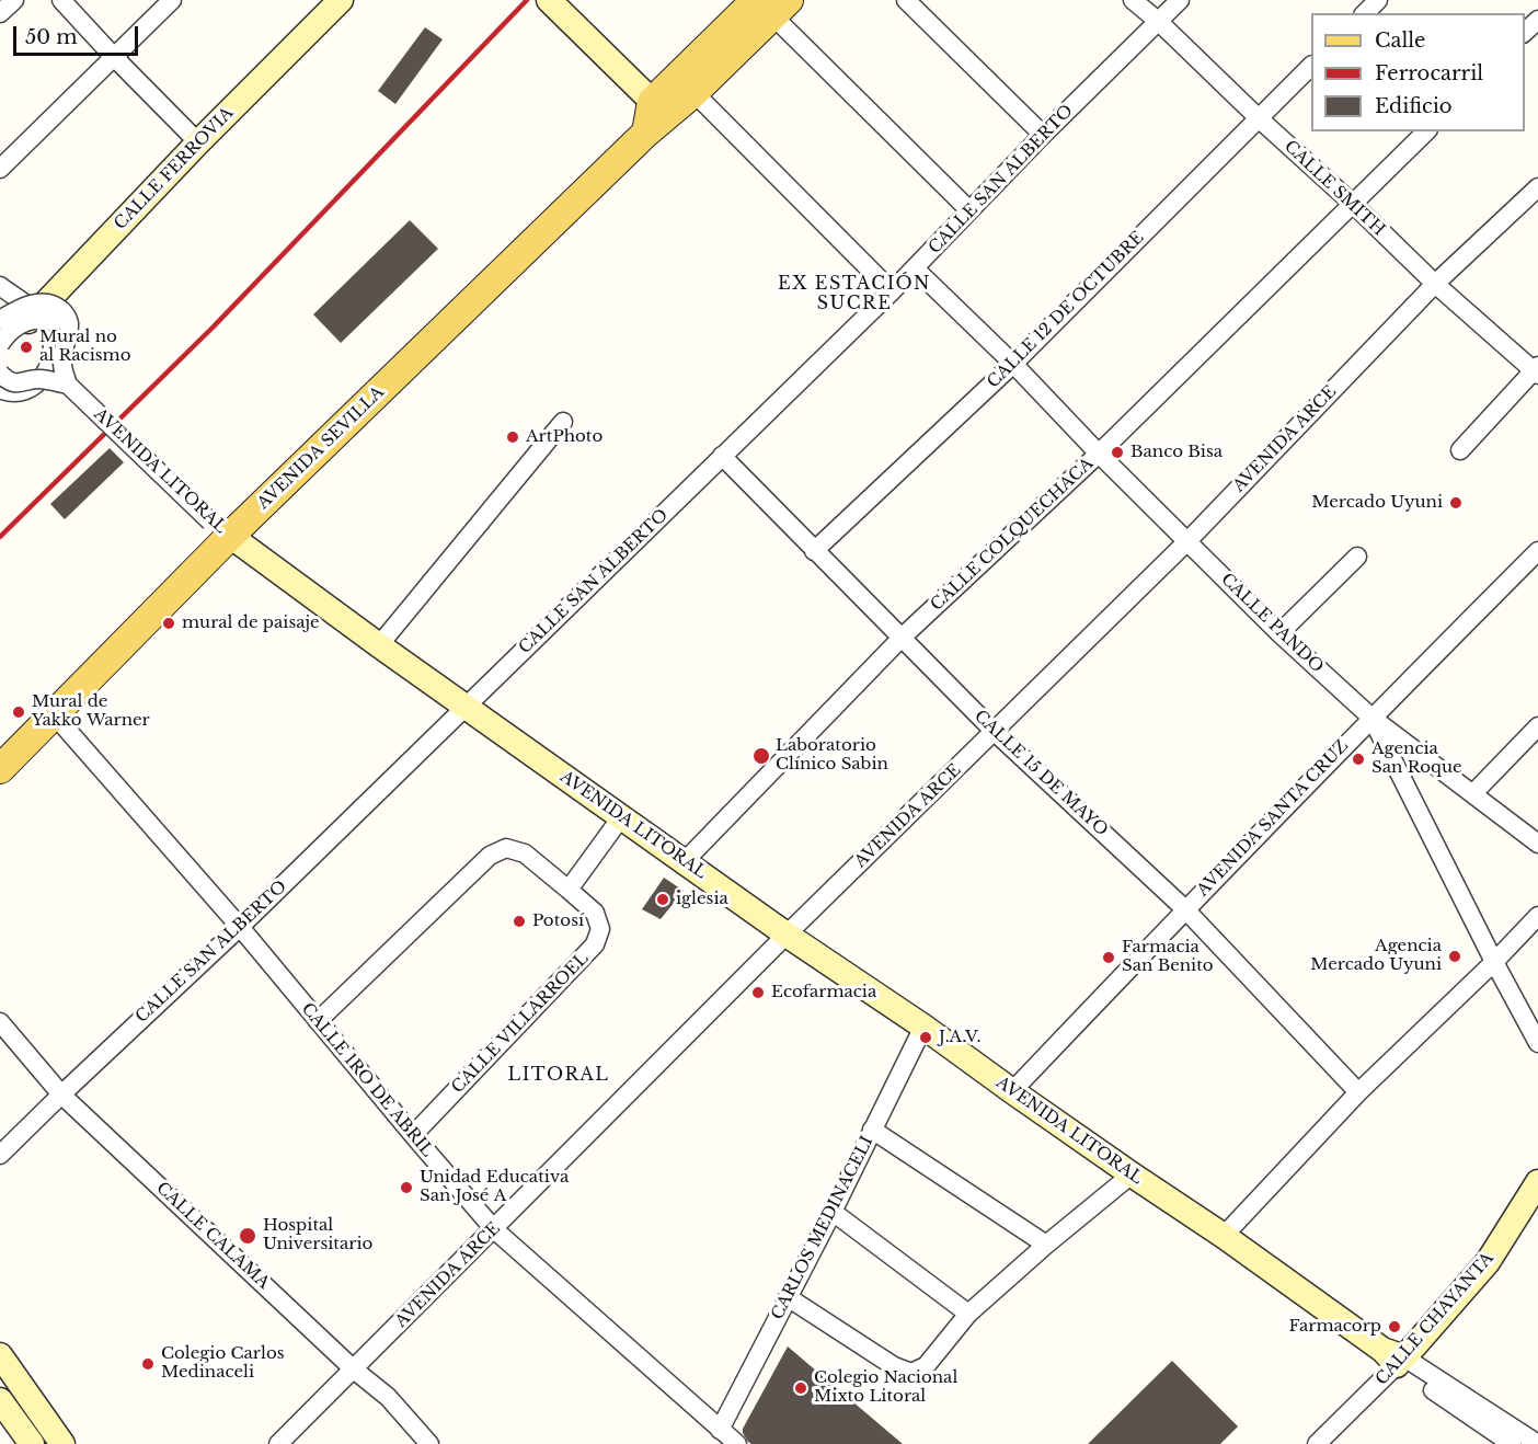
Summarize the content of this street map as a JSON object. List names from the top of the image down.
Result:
{
  "streets": {
    "main road": [
      "CALLE FERROVIA",
      "AVENIDA SEVILLA",
      "AVENIDA LITORAL",
      "CALLE CHAYANTA"
    ],
    "street": [
      "CALLE SAN ALBERTO",
      "CALLE SMITH",
      "CALLE 12 DE OCTUBRE",
      "AVENIDA ARCE",
      "CALLE COLQUECHACA",
      "CALLE PANDO",
      "CALLE 15 DE MAYO",
      "AVENIDA SANTA CRUZ",
      "CALLE VILLARROEL",
      "CALLE 1RO DE ABRIL",
      "CARLOS MEDINACELI",
      "CALLE CALAMA"
    ]
  },
  "crossings": [
    ["CALLE SAN ALBERTO", "CALLE SMITH"],
    ["CALLE SAN ALBERTO", "AVENIDA LITORAL"],
    ["CALLE SAN ALBERTO", "CALLE PANDO"],
    ["CALLE SAN ALBERTO", "CALLE 15 DE MAYO"],
    ["CALLE SAN ALBERTO", "CALLE 1RO DE ABRIL"],
    ["CALLE SAN ALBERTO", "CALLE CALAMA"],
    ["CALLE SMITH", "CALLE 12 DE OCTUBRE"],
    ["CALLE SMITH", "AVENIDA ARCE"],
    ["CALLE SMITH", "CALLE COLQUECHACA"],
    ["CALLE 12 DE OCTUBRE", "CALLE PANDO"],
    ["CALLE 12 DE OCTUBRE", "CALLE 15 DE MAYO"],
    ["AVENIDA ARCE", "AVENIDA LITORAL"],
    ["AVENIDA ARCE", "CALLE PANDO"],
    ["AVENIDA ARCE", "CALLE 15 DE MAYO"],
    ["AVENIDA ARCE", "CALLE 1RO DE ABRIL"],
    ["AVENIDA ARCE", "CALLE CALAMA"],
    ["AVENIDA SEVILLA", "AVENIDA LITORAL"],
    ["AVENIDA SEVILLA", "CALLE 1RO DE ABRIL"],
    ["AVENIDA LITORAL", "CALLE COLQUECHACA"],
    ["AVENIDA LITORAL", "AVENIDA SANTA CRUZ"],
    ["AVENIDA LITORAL", "CARLOS MEDINACELI"],
    ["AVENIDA LITORAL", "CALLE CHAYANTA"],
    ["CALLE COLQUECHACA", "CALLE PANDO"],
    ["CALLE COLQUECHACA", "CALLE 15 DE MAYO"],
    ["CALLE PANDO", "AVENIDA SANTA CRUZ"],
    ["CALLE 15 DE MAYO", "AVENIDA SANTA CRUZ"],
    ["CALLE VILLARROEL", "CALLE 1RO DE ABRIL"],
    ["CALLE 1RO DE ABRIL", "CARLOS MEDINACELI"]
  ],
  "districts": ["EX ESTACIÓN SUCRE", "LITORAL"],
  "places": [
    "Mural no al Racismo",
    "ArtPhoto",
    "Banco Bisa",
    "Mercado Uyuni",
    "mural de paisaje",
    "Mural de Yakko Warner",
    "Laboratorio Clínico Sabin",
    "Agencia San Roque",
    "iglesia",
    "Potosí",
    "Agencia Mercado Uyuni",
    "Farmacia San Benito",
    "Ecofarmacia",
    "J.A.V.",
    "Unidad Educativa San José A",
    "Hospital Universitario",
    "Farmacorp",
    "Colegio Carlos Medinaceli",
    "Colegio Nacional Mixto Litoral"
  ],
  "legend": ["Calle", "Ferrocarril", "Edificio"],
  "scale_bar": "50 m"
}
